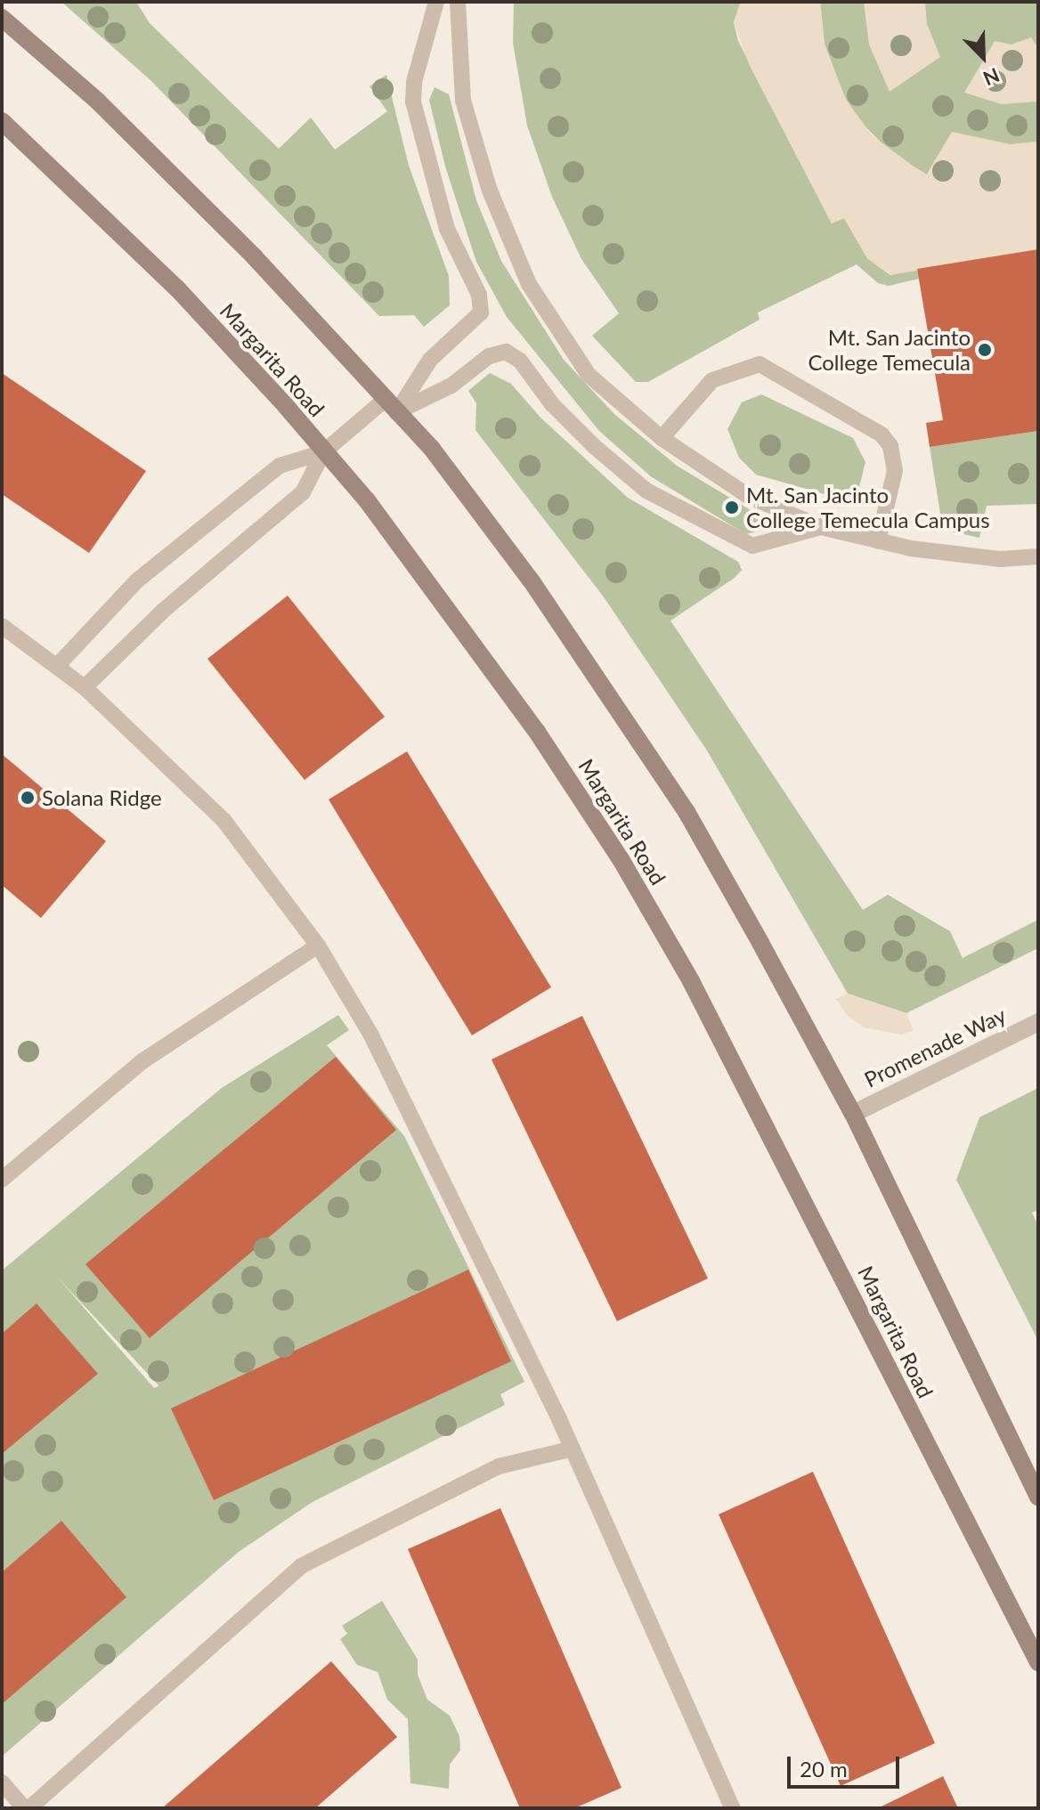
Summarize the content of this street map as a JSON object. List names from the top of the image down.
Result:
{
  "streets": {
    "main road": ["Margarita Road"],
    "street": ["Promenade Way"]
  },
  "places": ["Mt. San Jacinto College Temecula", "Mt. San Jacinto College Temecula Campus", "Solana Ridge"],
  "scale_bar": "20 m",
  "north": "bottom right"
}
